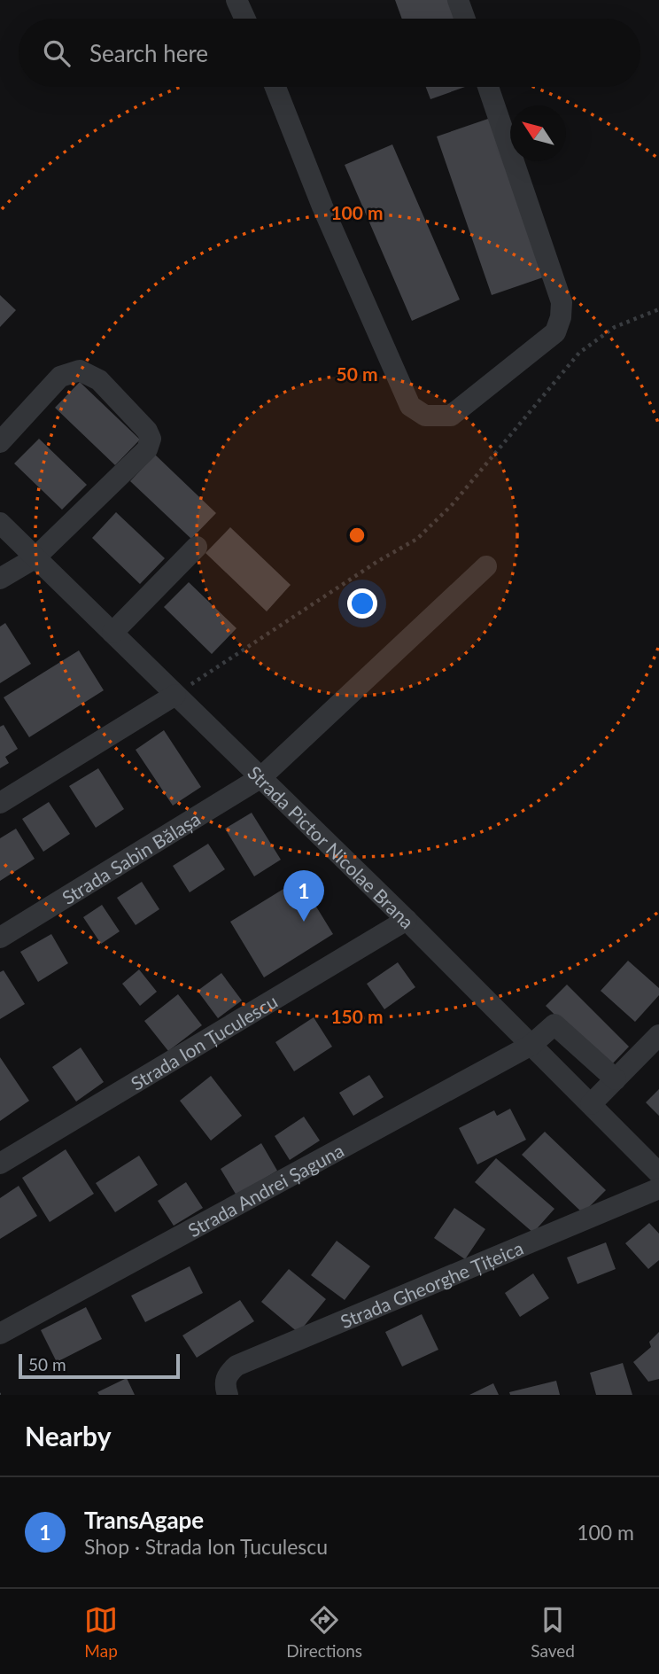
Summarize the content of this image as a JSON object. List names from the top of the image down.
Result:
{
  "streets": {
    "street": [
      "Strada Pictor Nicolae Brana",
      "Strada Sabin Bălașa",
      "Strada Ion Țuculescu",
      "Strada Andrei Șaguna",
      "Strada Gheorghe Țițeica"
    ]
  },
  "crossings": [
    ["Strada Pictor Nicolae Brana", "Strada Sabin Bălașa"],
    ["Strada Pictor Nicolae Brana", "Strada Ion Țuculescu"],
    ["Strada Pictor Nicolae Brana", "Strada Andrei Șaguna"]
  ],
  "scale_bar": "50 m",
  "north": "top left",
  "page": {
    "search": "Search here",
    "pins": "1",
    "scale": "50 m",
    "heading": "Nearby",
    "list": [
      {
        "mark": "1",
        "name": "TransAgape",
        "note": "Shop · Strada Ion Țuculescu",
        "value": "100 m"
      }
    ],
    "nav": ["Map", "Directions", "Saved"]
  },
  "rings": ["100 m", "50 m", "150 m"]
}
